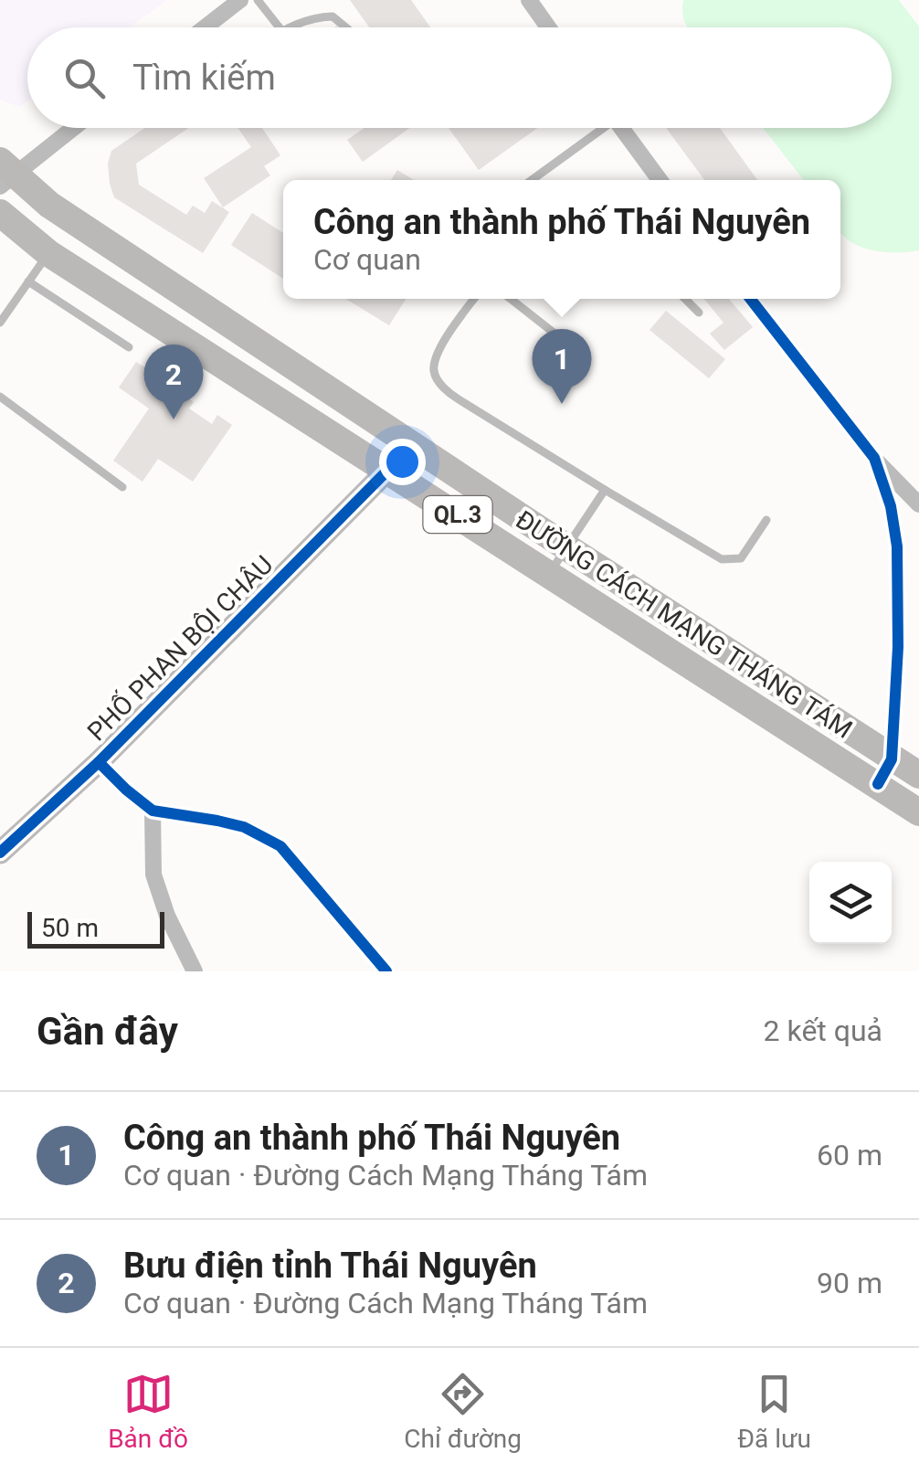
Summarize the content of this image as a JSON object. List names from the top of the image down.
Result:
{
  "streets": {
    "highway": ["QL.3", "ĐƯỜNG CÁCH MẠNG THÁNG TÁM"],
    "street": ["PHỐ PHAN BỘI CHÂU"]
  },
  "crossings": [
    ["ĐƯỜNG CÁCH MẠNG THÁNG TÁM", "PHỐ PHAN BỘI CHÂU"]
  ],
  "scale_bar": "50 m",
  "page": {
    "search": "Tìm kiếm",
    "popup": ["Công an thành phố Thái Nguyên", "Cơ quan"],
    "pins": ["1", "2"],
    "scale": "50 m",
    "heading": ["Gần đây", "2 kết quả"],
    "list": [
      {
        "mark": "1",
        "name": "Công an thành phố Thái Nguyên",
        "note": "Cơ quan · Đường Cách Mạng Tháng Tám",
        "value": "60 m"
      },
      {
        "mark": "2",
        "name": "Bưu điện tỉnh Thái Nguyên",
        "note": "Cơ quan · Đường Cách Mạng Tháng Tám",
        "value": "90 m"
      }
    ],
    "nav": ["Bản đồ", "Chỉ đường", "Đã lưu"]
  }
}
